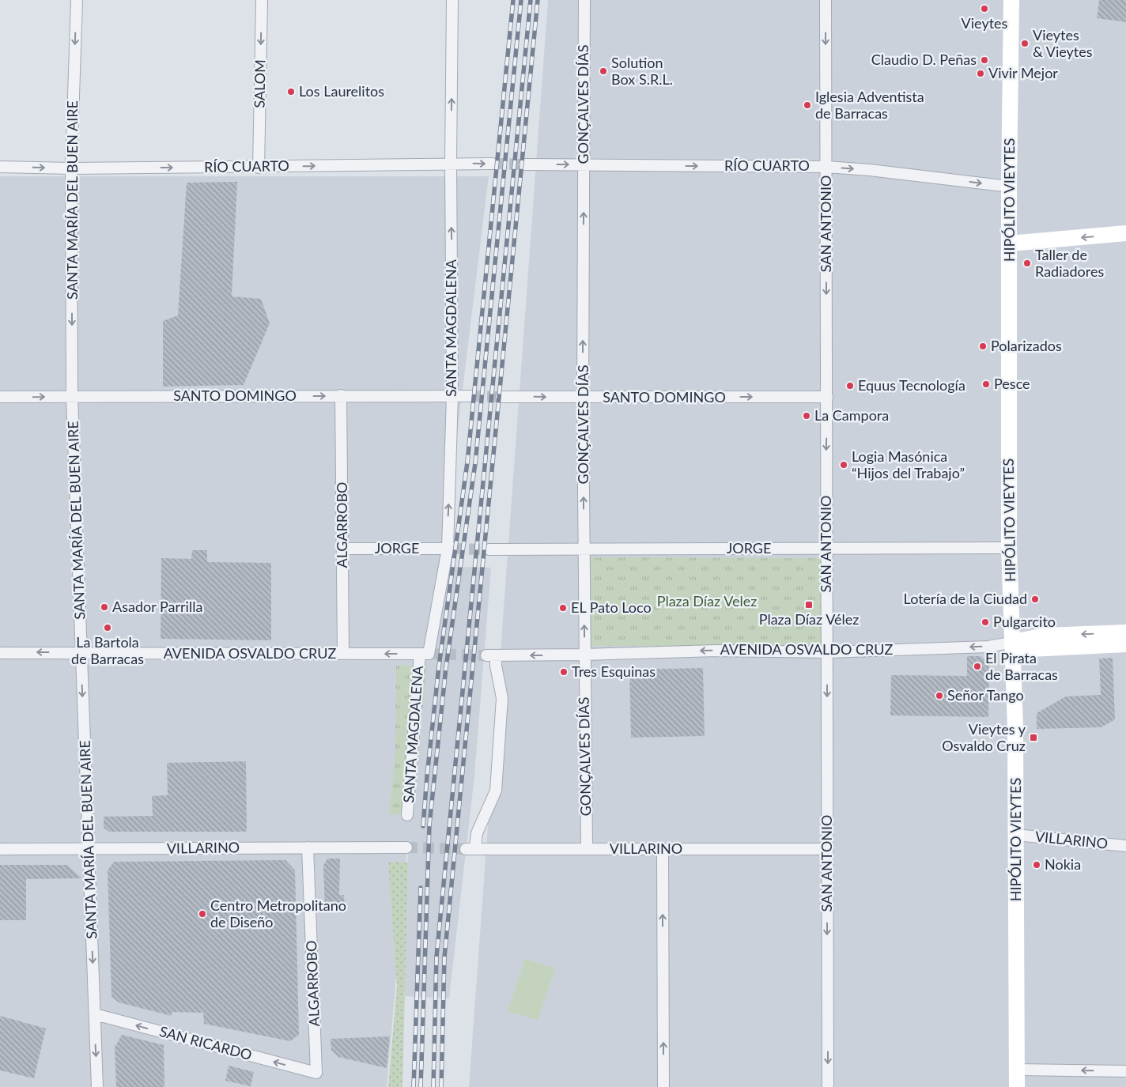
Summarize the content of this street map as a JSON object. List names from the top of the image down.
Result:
{
  "streets": {
    "main road": ["HIPÓLITO VIEYTES", "AVENIDA OSVALDO CRUZ"],
    "street": [
      "SALOM",
      "GONÇALVES DÍAS",
      "RÍO CUARTO",
      "SANTA MARÍA DEL BUEN AIRE",
      "SAN ANTONIO",
      "SANTA MAGDALENA",
      "SANTO DOMINGO",
      "ALGARROBO",
      "JORGE",
      "VILLARINO",
      "SAN RICARDO"
    ]
  },
  "crossings": [
    ["SALOM", "RÍO CUARTO"],
    ["GONÇALVES DÍAS", "RÍO CUARTO"],
    ["GONÇALVES DÍAS", "SANTO DOMINGO"],
    ["GONÇALVES DÍAS", "JORGE"],
    ["GONÇALVES DÍAS", "AVENIDA OSVALDO CRUZ"],
    ["GONÇALVES DÍAS", "VILLARINO"],
    ["RÍO CUARTO", "SANTA MARÍA DEL BUEN AIRE"],
    ["RÍO CUARTO", "HIPÓLITO VIEYTES"],
    ["RÍO CUARTO", "SAN ANTONIO"],
    ["RÍO CUARTO", "SANTA MAGDALENA"],
    ["SANTA MARÍA DEL BUEN AIRE", "SANTO DOMINGO"],
    ["SANTA MARÍA DEL BUEN AIRE", "AVENIDA OSVALDO CRUZ"],
    ["SANTA MARÍA DEL BUEN AIRE", "VILLARINO"],
    ["SANTA MARÍA DEL BUEN AIRE", "SAN RICARDO"],
    ["HIPÓLITO VIEYTES", "JORGE"],
    ["HIPÓLITO VIEYTES", "AVENIDA OSVALDO CRUZ"],
    ["HIPÓLITO VIEYTES", "VILLARINO"],
    ["SAN ANTONIO", "SANTO DOMINGO"],
    ["SAN ANTONIO", "JORGE"],
    ["SAN ANTONIO", "AVENIDA OSVALDO CRUZ"],
    ["SAN ANTONIO", "VILLARINO"],
    ["SANTA MAGDALENA", "SANTO DOMINGO"],
    ["SANTA MAGDALENA", "JORGE"],
    ["SANTA MAGDALENA", "AVENIDA OSVALDO CRUZ"],
    ["SANTO DOMINGO", "ALGARROBO"],
    ["ALGARROBO", "JORGE"],
    ["ALGARROBO", "AVENIDA OSVALDO CRUZ"],
    ["ALGARROBO", "VILLARINO"],
    ["ALGARROBO", "SAN RICARDO"],
    ["AVENIDA OSVALDO CRUZ", "VILLARINO"]
  ],
  "one_way": [
    "SALOM",
    "GONÇALVES DÍAS",
    "RÍO CUARTO",
    "SANTA MARÍA DEL BUEN AIRE",
    "SAN ANTONIO",
    "SANTA MAGDALENA",
    "SANTO DOMINGO",
    "AVENIDA OSVALDO CRUZ",
    "SAN RICARDO"
  ],
  "parks": ["Plaza Díaz Velez"],
  "places": {
    "other": [
      "Vieytes",
      "Vieytes & Vieytes",
      "Claudio D. Peñas",
      "Solution Box S.R.L.",
      "Vivir Mejor",
      "Los Laurelitos",
      "Iglesia Adventista de Barracas",
      "Taller de Radiadores",
      "Polarizados",
      "Pesce",
      "Equus Tecnología",
      "La Campora",
      "Logia Masónica “Hijos del Trabajo”",
      "Lotería de la Ciudad",
      "Asador Parrilla",
      "EL Pato Loco",
      "Pulgarcito",
      "La Bartola de Barracas",
      "El Pirata de Barracas",
      "Tres Esquinas",
      "Señor Tango",
      "Nokia",
      "Centro Metropolitano de Diseño"
    ],
    "transit": ["Plaza Díaz Vélez", "Vieytes y Osvaldo Cruz"]
  }
}
